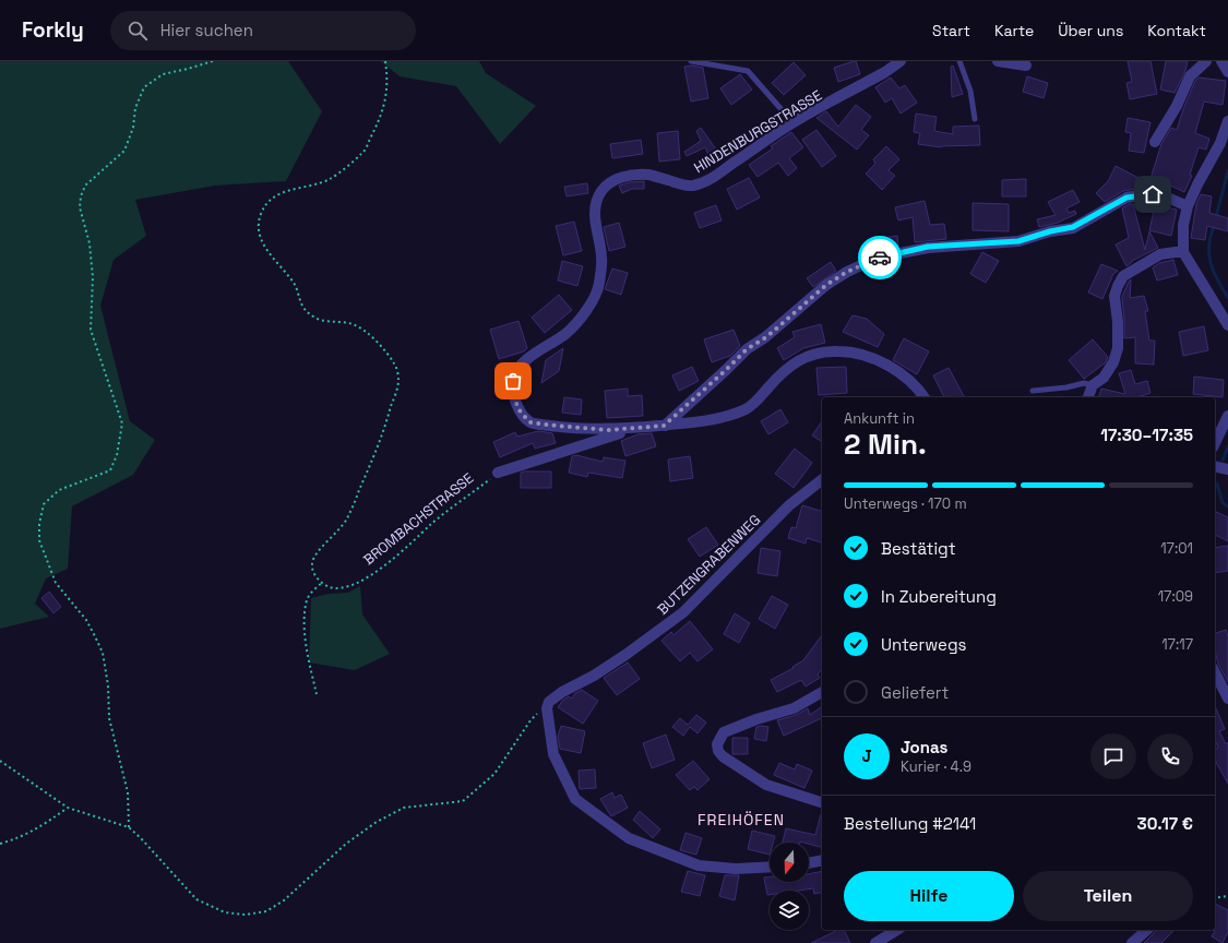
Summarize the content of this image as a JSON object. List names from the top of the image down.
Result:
{
  "streets": {
    "street": ["HINDENBURGSTRASSE", "BUTZENGRABENWEG"],
    "path": ["BROMBACHSTRASSE"]
  },
  "districts": ["FREIHÖFEN"],
  "north": "bottom",
  "page": {
    "header": "Forkly",
    "search": "Hier suchen",
    "nav": [
      "Start",
      "Karte",
      "Über uns",
      "Kontakt"
    ],
    "heading": ["2 Min.", "Ankunft in", "17:30–17:35"],
    "panel": [
      "Jonas",
      "Kurier · 4.9",
      "Bestellung #2141",
      "30.17 €"
    ],
    "bar": "Unterwegs · 170 m",
    "list": [
      ["Bestätigt", "17:01"],
      ["In Zubereitung", "17:09"],
      ["Unterwegs", "17:17"],
      "Geliefert"
    ],
    "round": "J",
    "buttons": ["Hilfe", "Teilen"]
  }
}
